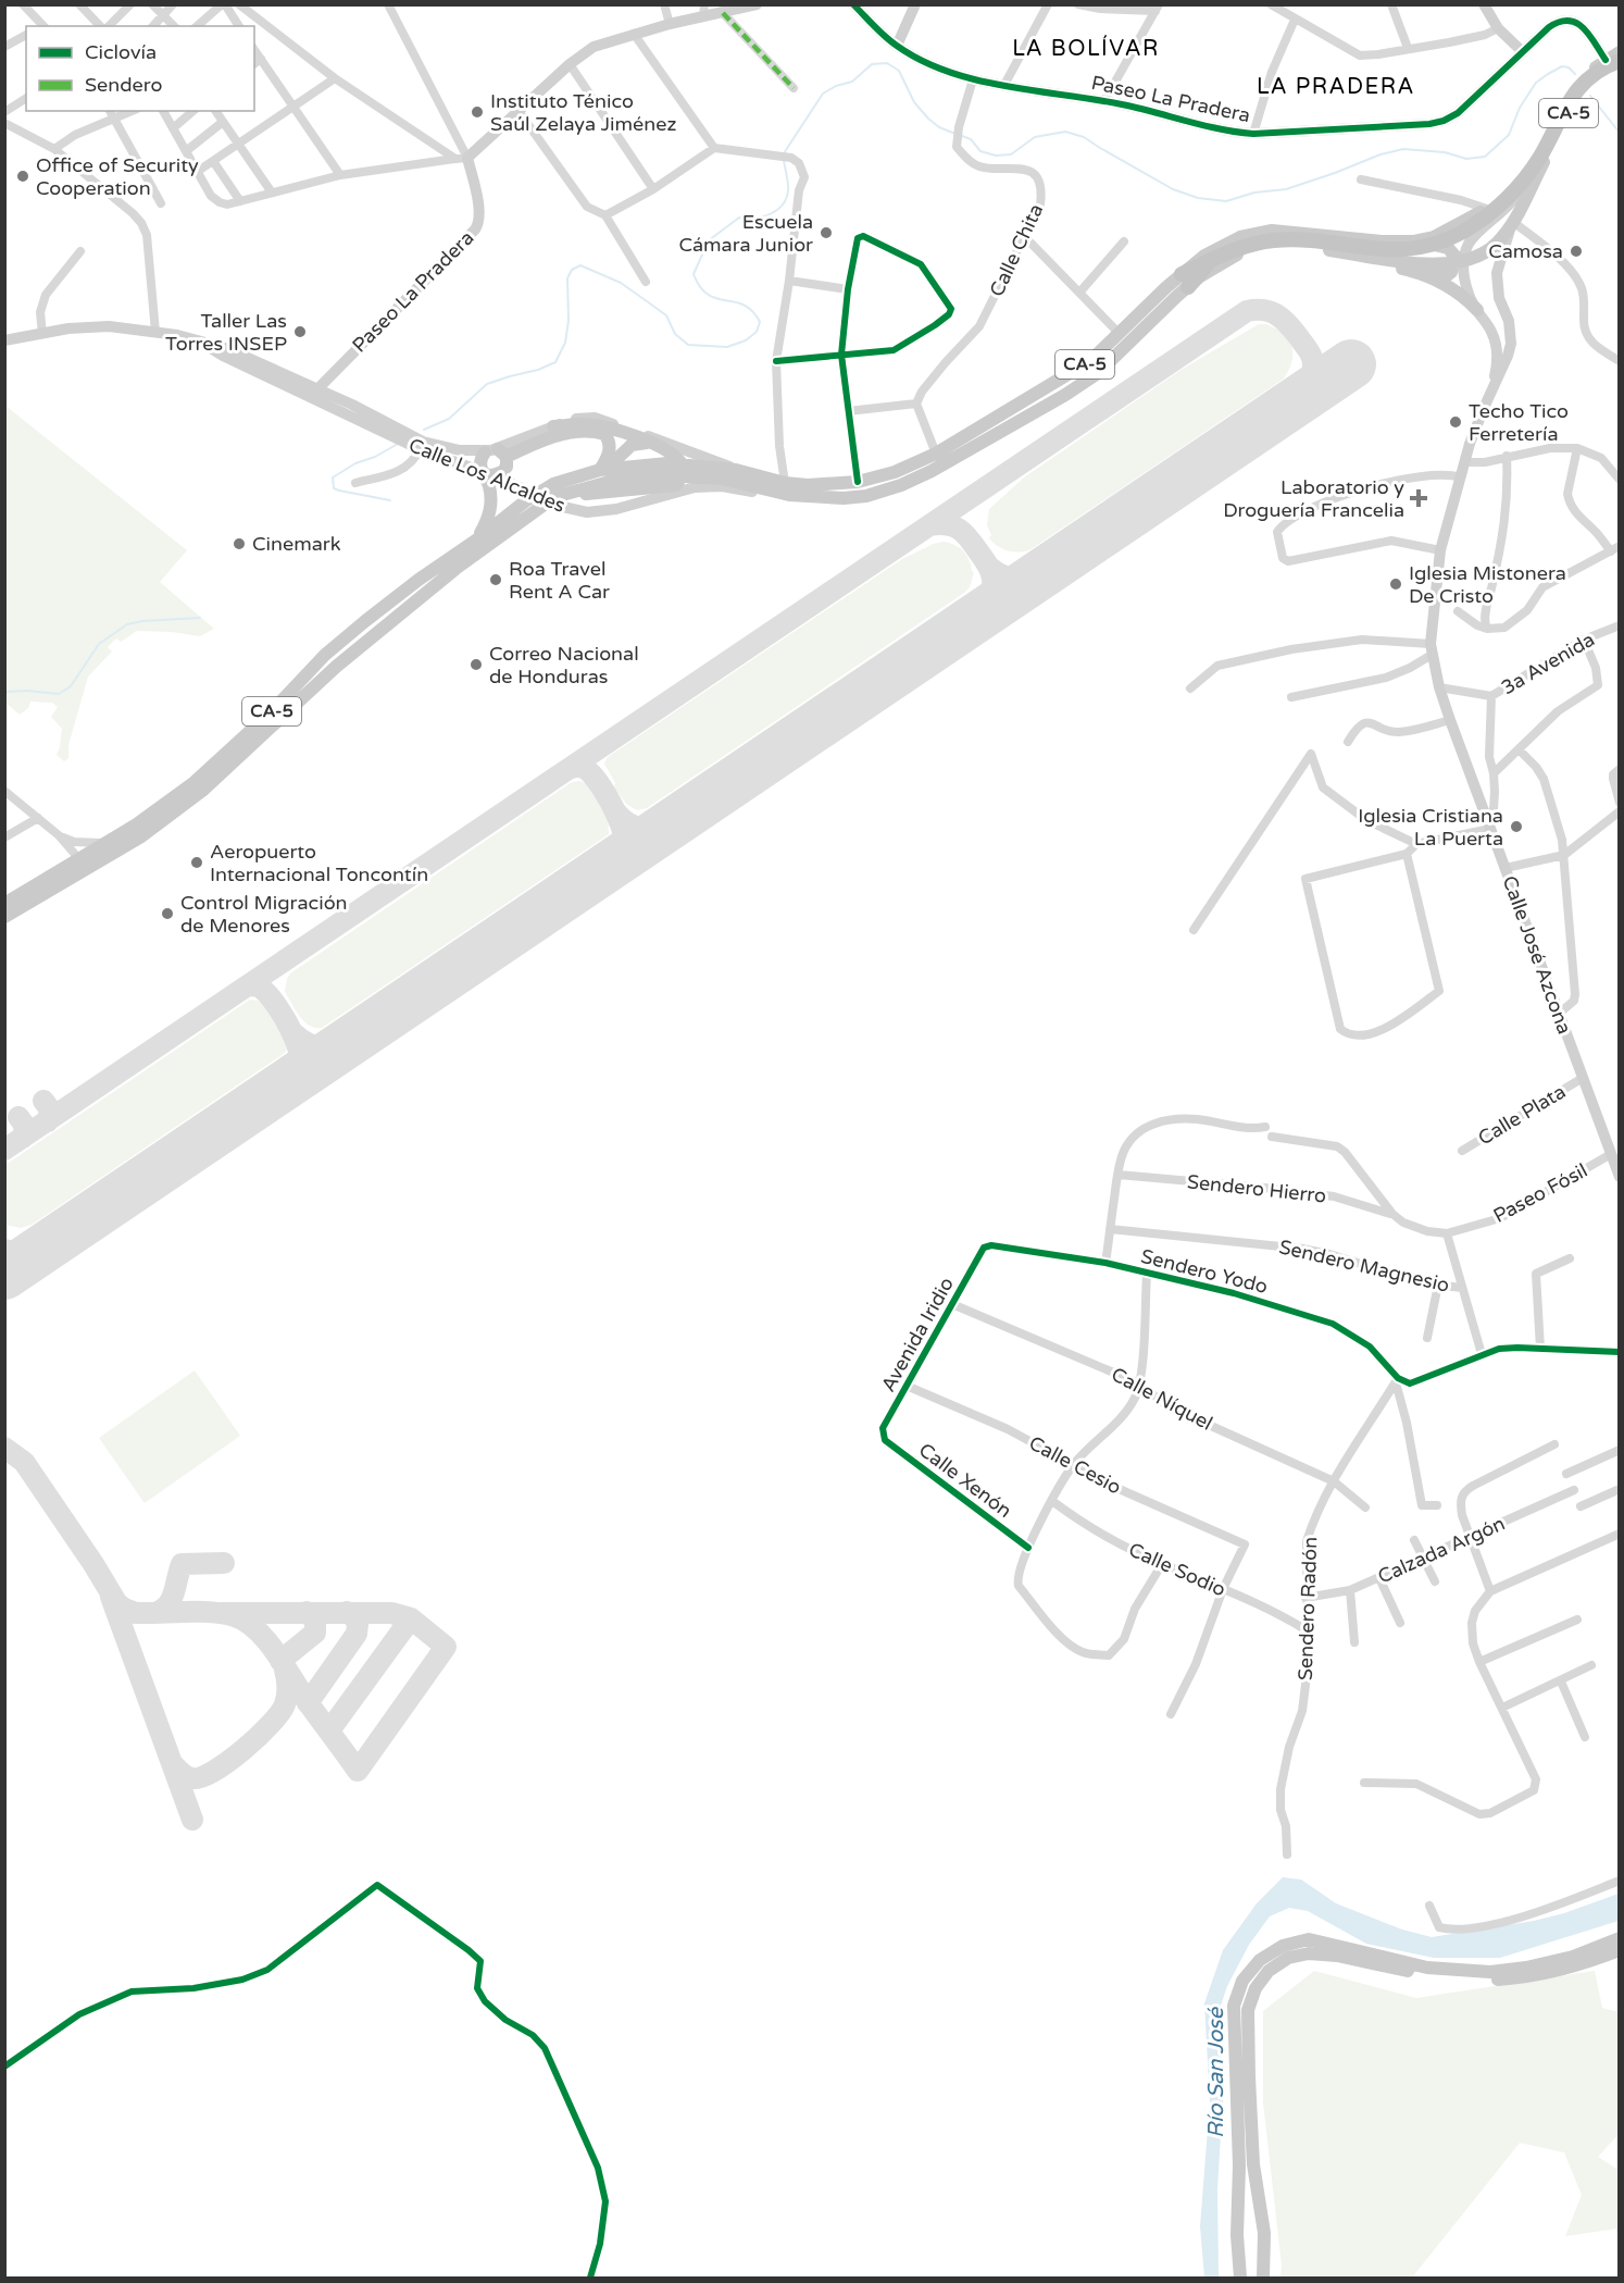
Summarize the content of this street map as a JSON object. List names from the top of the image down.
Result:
{
  "streets": {
    "main road": [
      "Paseo La Pradera",
      "CA-5",
      "Calle Los Alcaldes",
      "Calle José Azcona"
    ],
    "street": [
      "Calle Chita",
      "3a Avenida",
      "Calle Plata",
      "Sendero Hierro",
      "Paseo Fósil",
      "Sendero Magnesio",
      "Sendero Yodo",
      "Avenida Iridio",
      "Calle Níquel",
      "Calle Cesio",
      "Calle Xenón",
      "Calzada Argón",
      "Calle Sodio",
      "Sendero Radón"
    ]
  },
  "crossings": [
    ["Paseo La Pradera", "CA-5"],
    ["Paseo La Pradera", "Calle Chita"],
    ["Paseo La Pradera", "Calle Los Alcaldes"],
    ["CA-5", "Calle Los Alcaldes"],
    ["CA-5", "Calle José Azcona"],
    ["3a Avenida", "Calle José Azcona"],
    ["Calle José Azcona", "Calle Plata"],
    ["Calle José Azcona", "Paseo Fósil"],
    ["Sendero Hierro", "Paseo Fósil"],
    ["Sendero Yodo", "Avenida Iridio"],
    ["Sendero Yodo", "Sendero Radón"],
    ["Avenida Iridio", "Calle Níquel"],
    ["Avenida Iridio", "Calle Cesio"],
    ["Avenida Iridio", "Calle Xenón"],
    ["Calle Níquel", "Sendero Radón"],
    ["Calle Cesio", "Calle Sodio"],
    ["Calzada Argón", "Sendero Radón"],
    ["Calle Sodio", "Sendero Radón"]
  ],
  "districts": ["LA BOLÍVAR", "LA PRADERA"],
  "water": ["Río San José"],
  "places": {
    "other": [
      "Instituto Ténico Saúl Zelaya Jiménez",
      "Office of Security Cooperation",
      "Escuela Cámara Junior",
      "Camosa",
      "Taller Las Torres INSEP",
      "Techo Tico Ferretería",
      "Cinemark",
      "Roa Travel Rent A Car",
      "Iglesia Mistonera De Cristo",
      "Correo Nacional de Honduras",
      "Iglesia Cristiana La Puerta",
      "Aeropuerto Internacional Toncontín",
      "Control Migración de Menores"
    ],
    "health": ["Laboratorio y Droguería Francelia"]
  },
  "legend": ["Ciclovía", "Sendero"]
}
